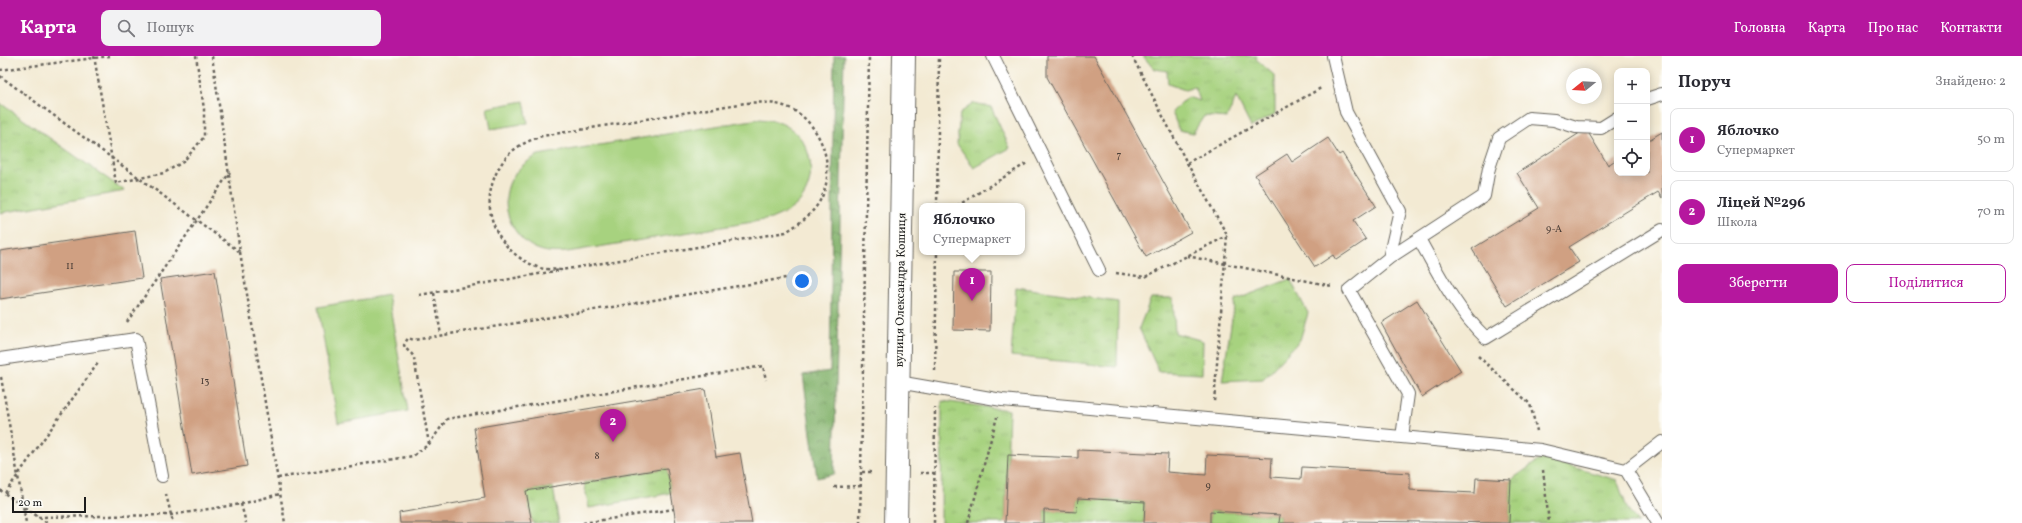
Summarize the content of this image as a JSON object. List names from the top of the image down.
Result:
{
  "streets": {
    "street": ["вулиця Олександра Кошиця"]
  },
  "house_numbers": [
    "7",
    "9-А",
    "11",
    "13",
    "8",
    "9"
  ],
  "scale_bar": "20 m",
  "north": "left",
  "page": {
    "header": "Карта",
    "search": "Пошук",
    "nav": [
      "Головна",
      "Карта",
      "Про нас",
      "Контакти"
    ],
    "heading": ["Поруч", "Знайдено: 2"],
    "map_buttons": ["+", "−"],
    "list": [
      {
        "mark": "1",
        "name": "Яблочко",
        "note": "Супермаркет",
        "value": "50 m"
      },
      {
        "mark": "2",
        "name": "Ліцей №296",
        "note": "Школа",
        "value": "70 m"
      }
    ],
    "popup": ["Яблочко", "Супермаркет"],
    "buttons": ["Зберегти", "Поділитися"],
    "pins": ["1", "2"],
    "scale": "20 m"
  }
}
